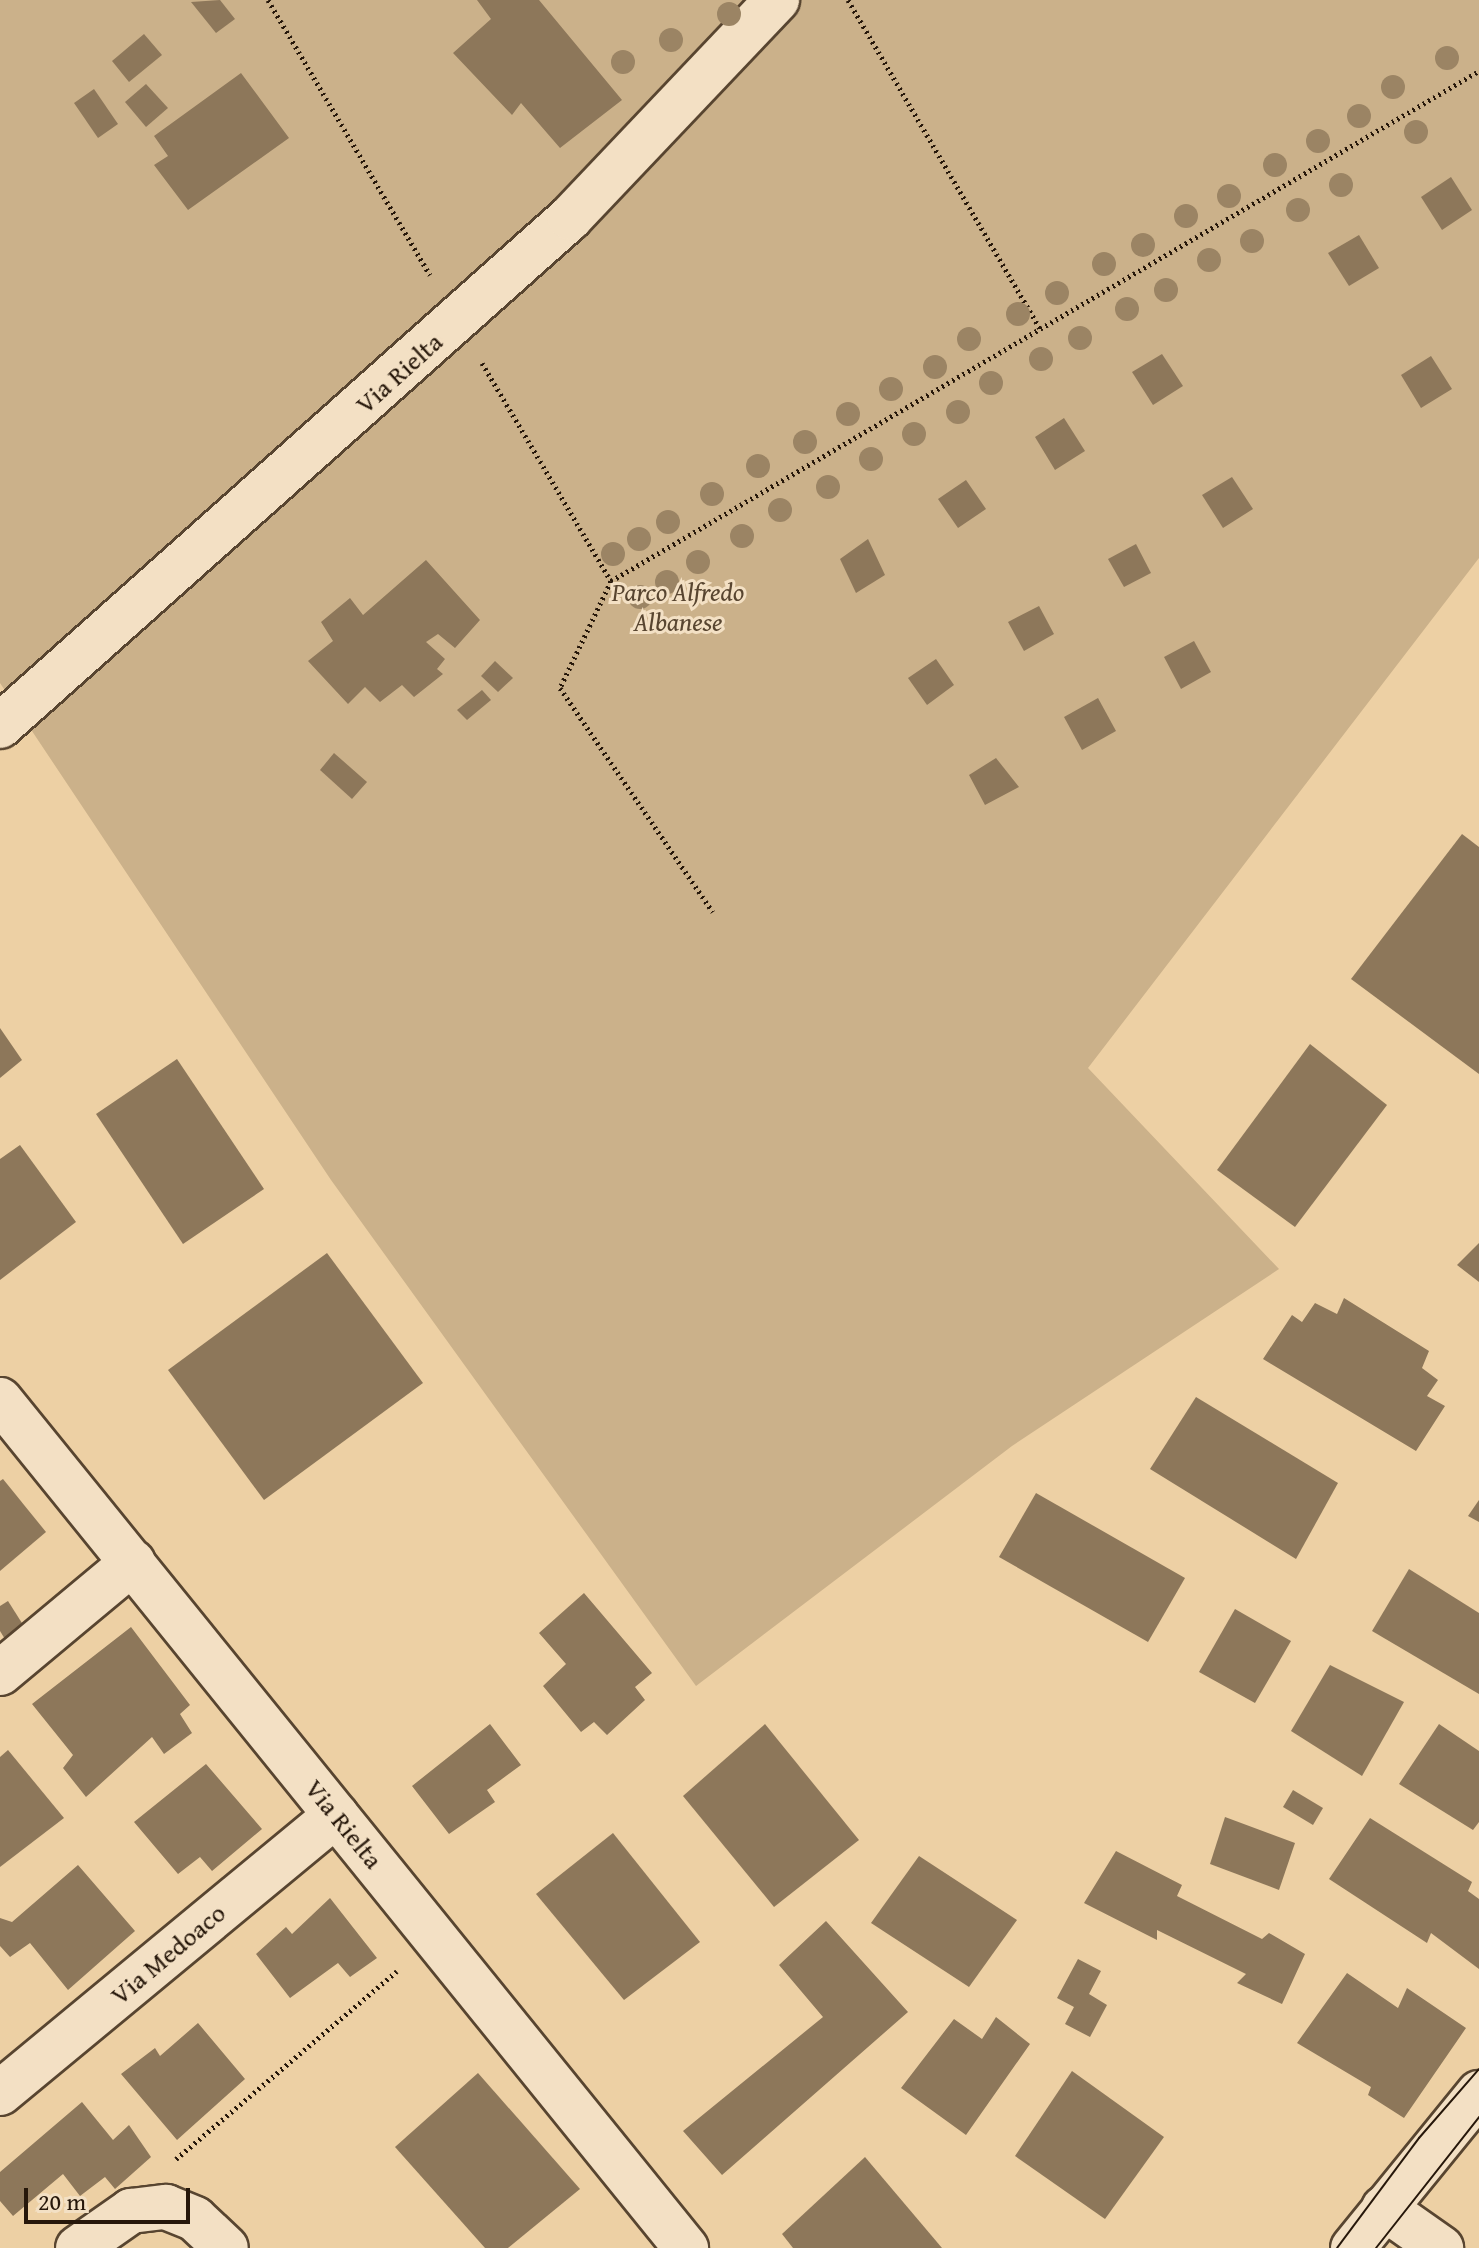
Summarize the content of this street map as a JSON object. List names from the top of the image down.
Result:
{
  "streets": {
    "street": ["Via Rielta", "Via Medoaco"]
  },
  "crossings": [
    ["Via Rielta", "Via Medoaco"]
  ],
  "parks": ["Parco Alfredo Albanese"],
  "scale_bar": "20 m"
}
